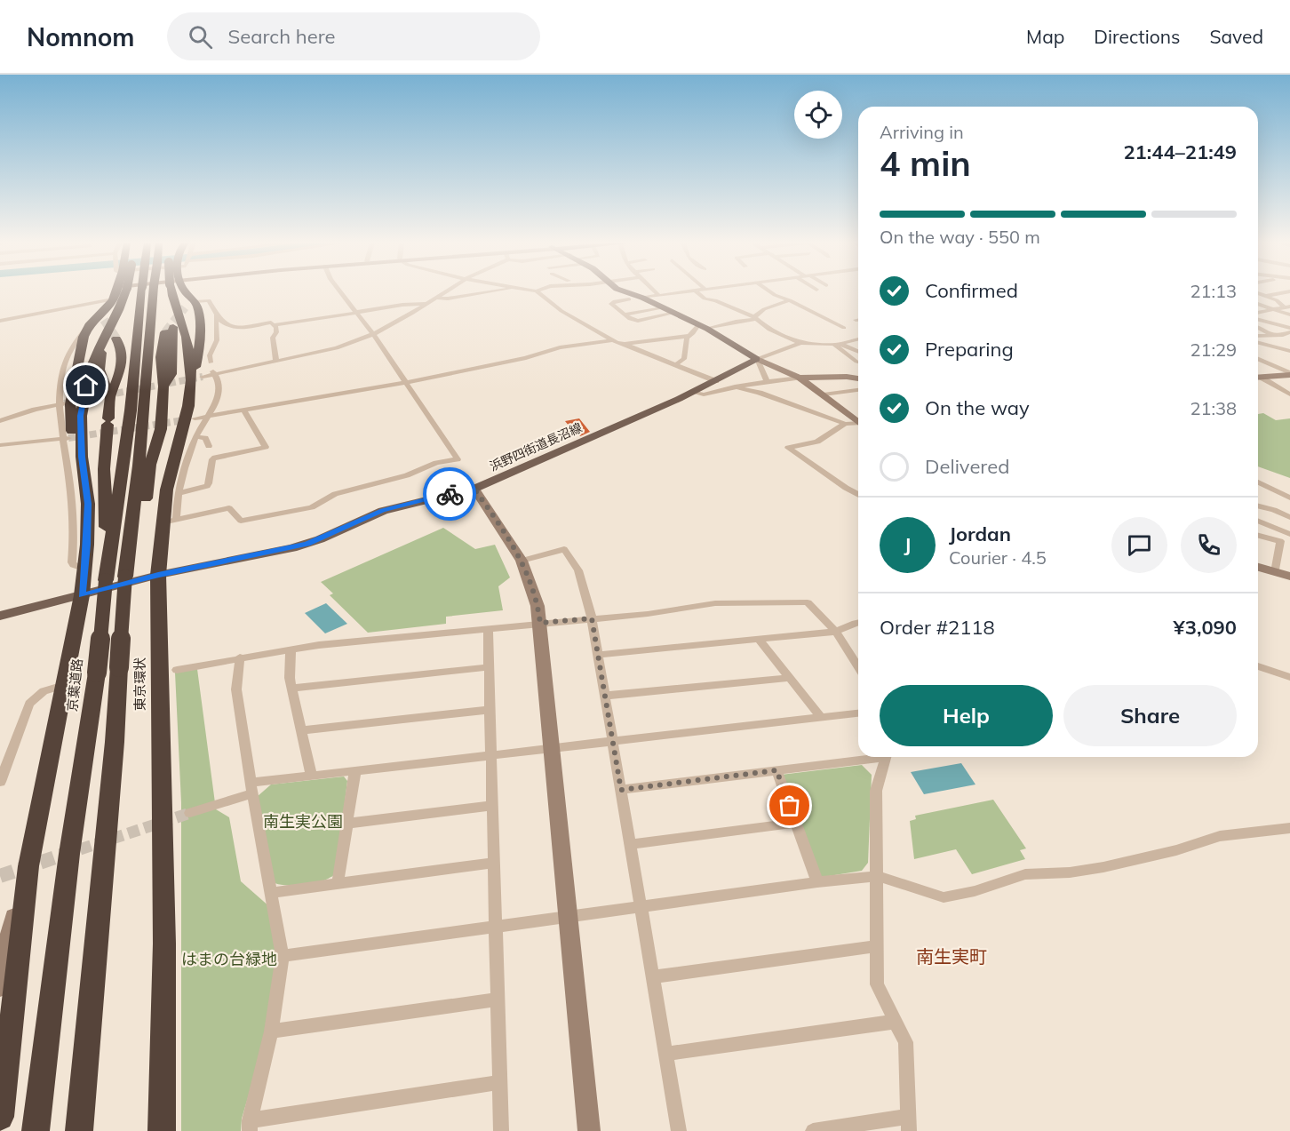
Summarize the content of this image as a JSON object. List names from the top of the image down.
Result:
{
  "streets": {
    "highway": ["東京環状", "京葉道路"],
    "main road": ["浜野四街道長沼線"]
  },
  "crossings": [
    ["浜野四街道長沼線", "東京環状"]
  ],
  "districts": ["南生実町"],
  "parks": ["南生実公園", "はまの台緑地"],
  "page": {
    "header": "Nomnom",
    "search": "Search here",
    "nav": ["Map", "Directions", "Saved"],
    "heading": ["4 min", "Arriving in", "21:44–21:49"],
    "panel": [
      "Jordan",
      "Courier · 4.5",
      "Order #2118",
      "¥3,090"
    ],
    "bar": "On the way · 550 m",
    "list": [
      ["Confirmed", "21:13"],
      ["Preparing", "21:29"],
      ["On the way", "21:38"],
      "Delivered"
    ],
    "round": "J",
    "buttons": ["Help", "Share"]
  }
}
